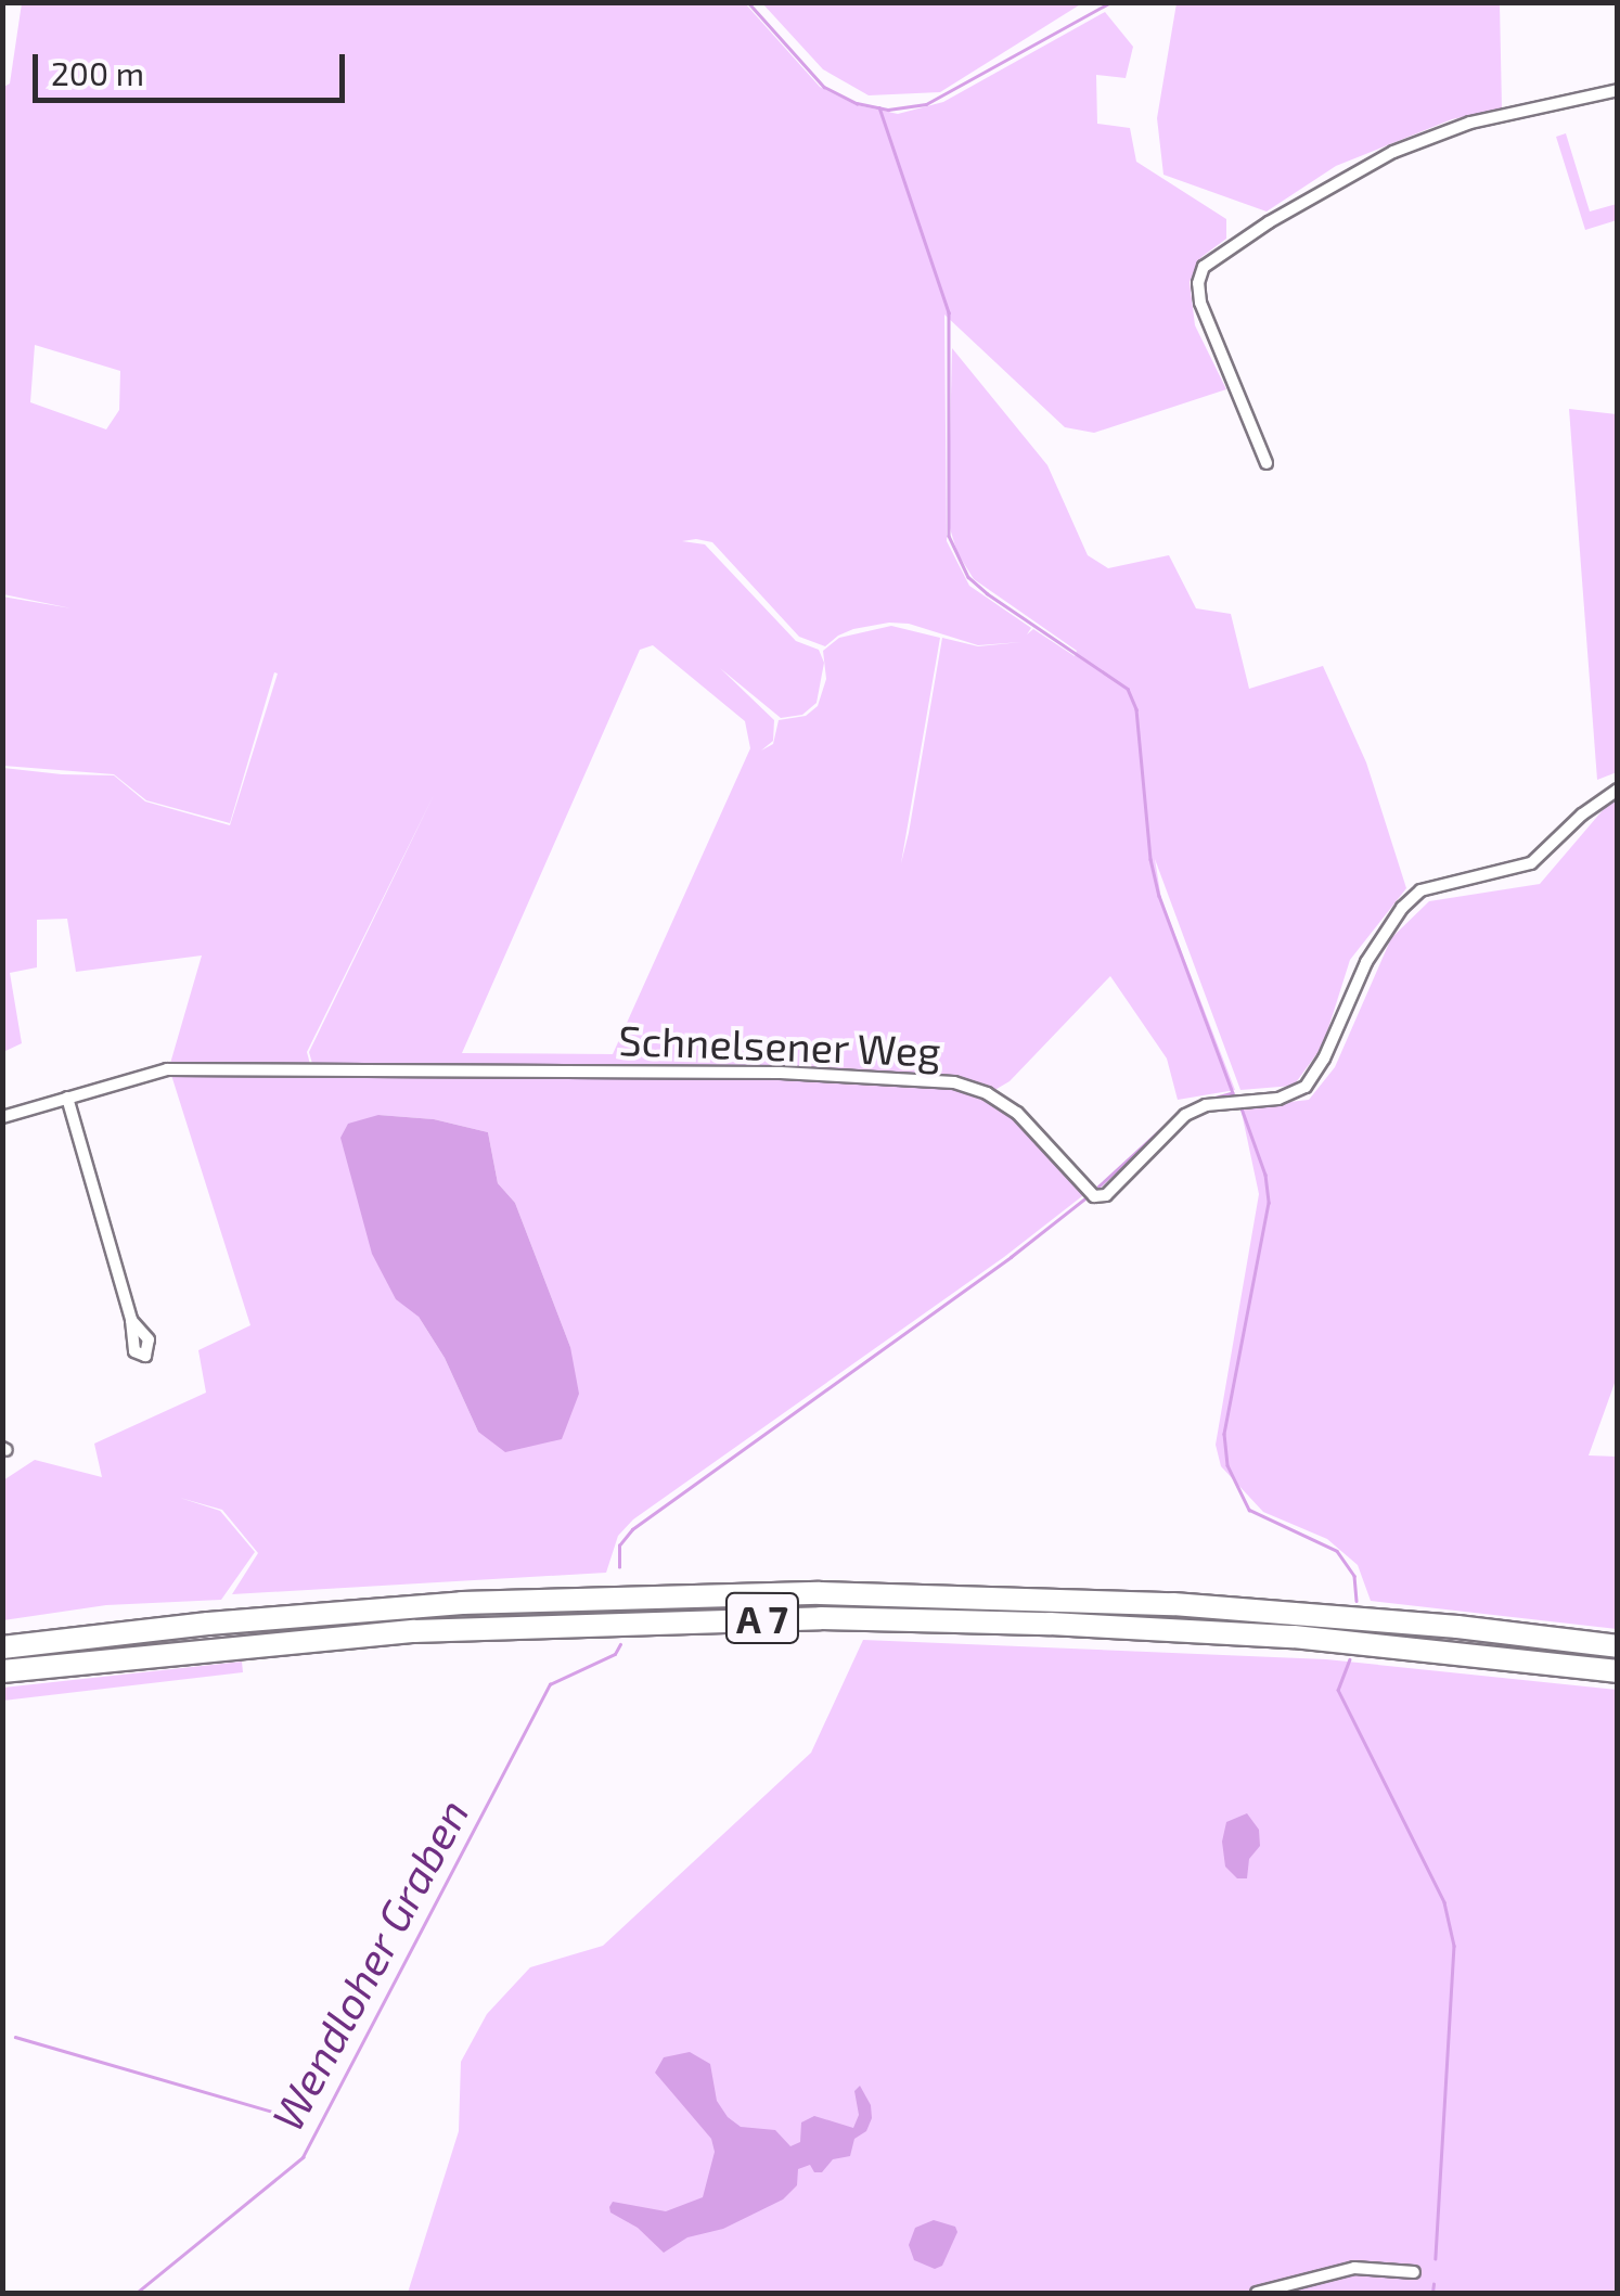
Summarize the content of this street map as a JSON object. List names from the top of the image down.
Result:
{
  "streets": {
    "highway": ["A 7"],
    "street": ["Schnelsener Weg"]
  },
  "water": ["Wendloher Graben"],
  "scale_bar": "200 m"
}
